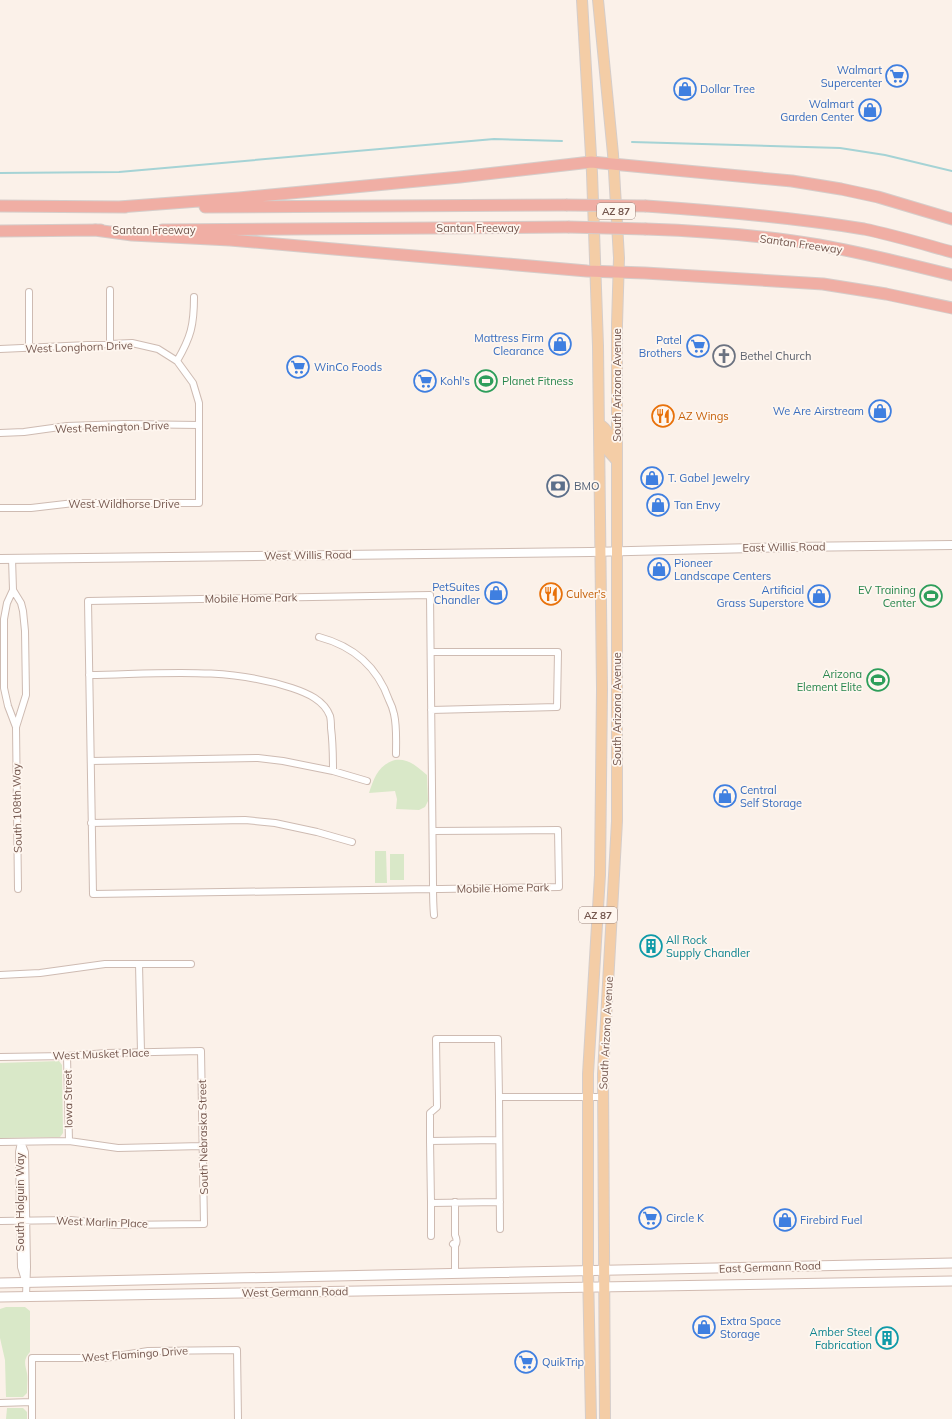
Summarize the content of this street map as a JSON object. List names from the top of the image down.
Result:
{
  "streets": {
    "highway": ["Santan Freeway"],
    "main road": [
      "AZ 87",
      "South Arizona Avenue",
      "East Germann Road",
      "West Germann Road"
    ],
    "street": [
      "West Longhorn Drive",
      "West Remington Drive",
      "West Wildhorse Drive",
      "East Willis Road",
      "West Willis Road",
      "Mobile Home Park",
      "South 108th Way",
      "West Musket Place",
      "Iowa Street",
      "South Nebraska Street",
      "South Holguin Way",
      "West Marlin Place",
      "West Flamingo Drive"
    ]
  },
  "crossings": [
    ["South Arizona Avenue", "East Willis Road"],
    ["South Arizona Avenue", "West Willis Road"],
    ["South Arizona Avenue", "East Germann Road"],
    ["South Arizona Avenue", "West Germann Road"],
    ["West Remington Drive", "West Wildhorse Drive"],
    ["East Willis Road", "West Willis Road"],
    ["West Willis Road", "South 108th Way"],
    ["West Musket Place", "Iowa Street"],
    ["West Musket Place", "South Nebraska Street"],
    ["South Nebraska Street", "West Marlin Place"],
    ["South Holguin Way", "West Marlin Place"],
    ["South Holguin Way", "West Germann Road"],
    ["East Germann Road", "West Germann Road"]
  ],
  "places": {
    "supermarket": [
      "Walmart Supercenter",
      "Patel Brothers",
      "WinCo Foods",
      "Kohl's",
      "Circle K",
      "QuikTrip"
    ],
    "shop": [
      "Dollar Tree",
      "Walmart Garden Center",
      "Mattress Firm Clearance",
      "We Are Airstream",
      "T. Gabel Jewelry",
      "Tan Envy",
      "Pioneer Landscape Centers",
      "PetSuites Chandler",
      "Artificial Grass Superstore",
      "Central Self Storage",
      "Firebird Fuel",
      "Extra Space Storage"
    ],
    "church": ["Bethel Church"],
    "sports": ["Planet Fitness", "EV Training Center", "Arizona Element Elite"],
    "restaurant": ["AZ Wings", "Culver's"],
    "bank": ["BMO"],
    "building": ["All Rock Supply Chandler", "Amber Steel Fabrication"]
  }
}
